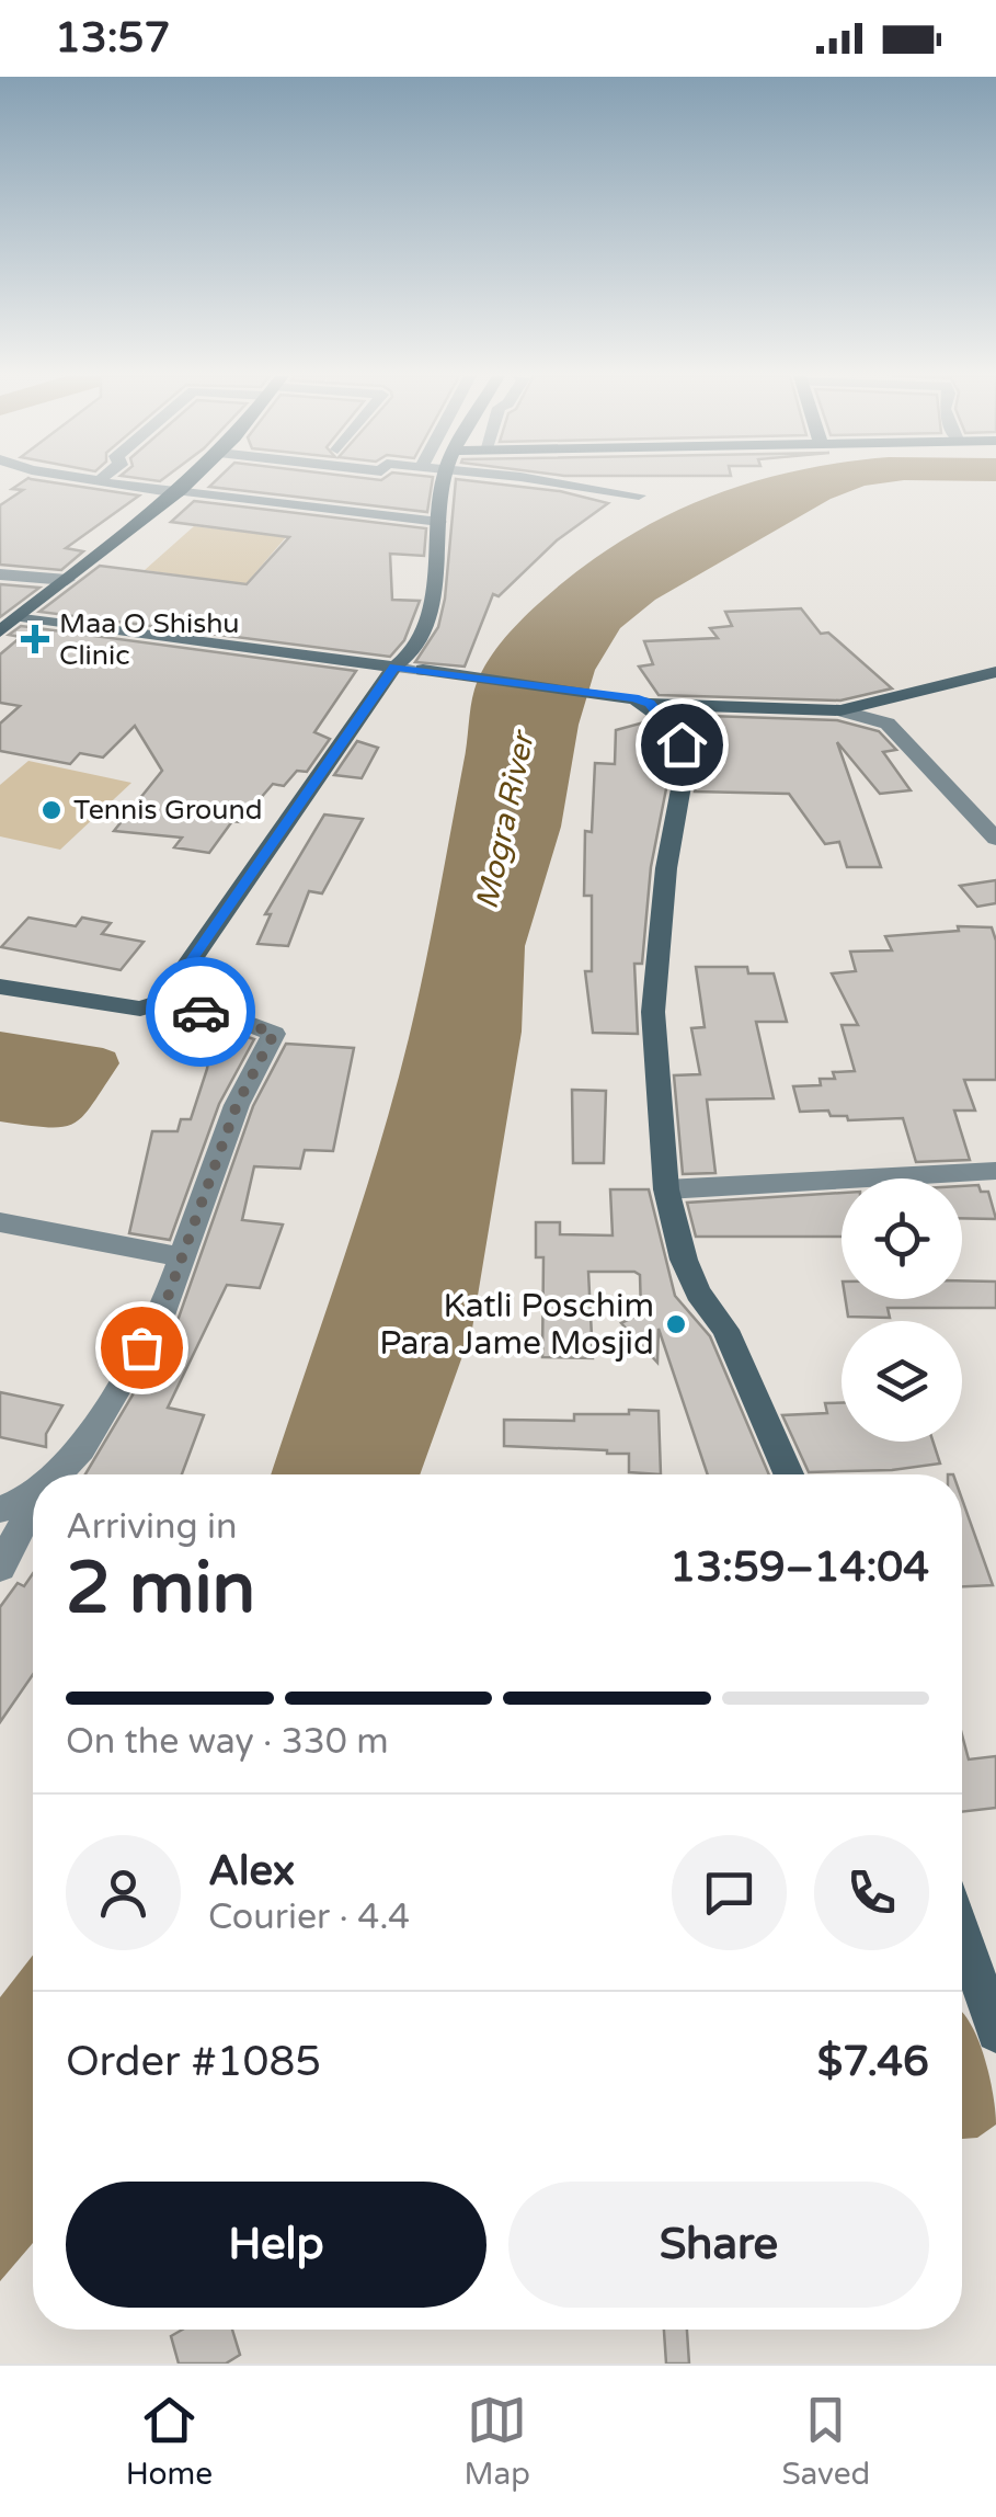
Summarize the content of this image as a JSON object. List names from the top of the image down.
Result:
{
  "water": ["Mogra River"],
  "places": {
    "health": ["Maa O Shishu Clinic"],
    "other": ["Tennis Ground", "Katli Poschim Para Jame Mosjid"]
  },
  "page": {
    "status": "13:57",
    "heading": ["2 min", "Arriving in", "13:59–14:04"],
    "panel": [
      "Alex",
      "Courier · 4.4",
      "Order #1085",
      "$7.46"
    ],
    "bar": "On the way · 330 m",
    "buttons": ["Help", "Share"],
    "tabs": ["Home", "Map", "Saved"]
  }
}
